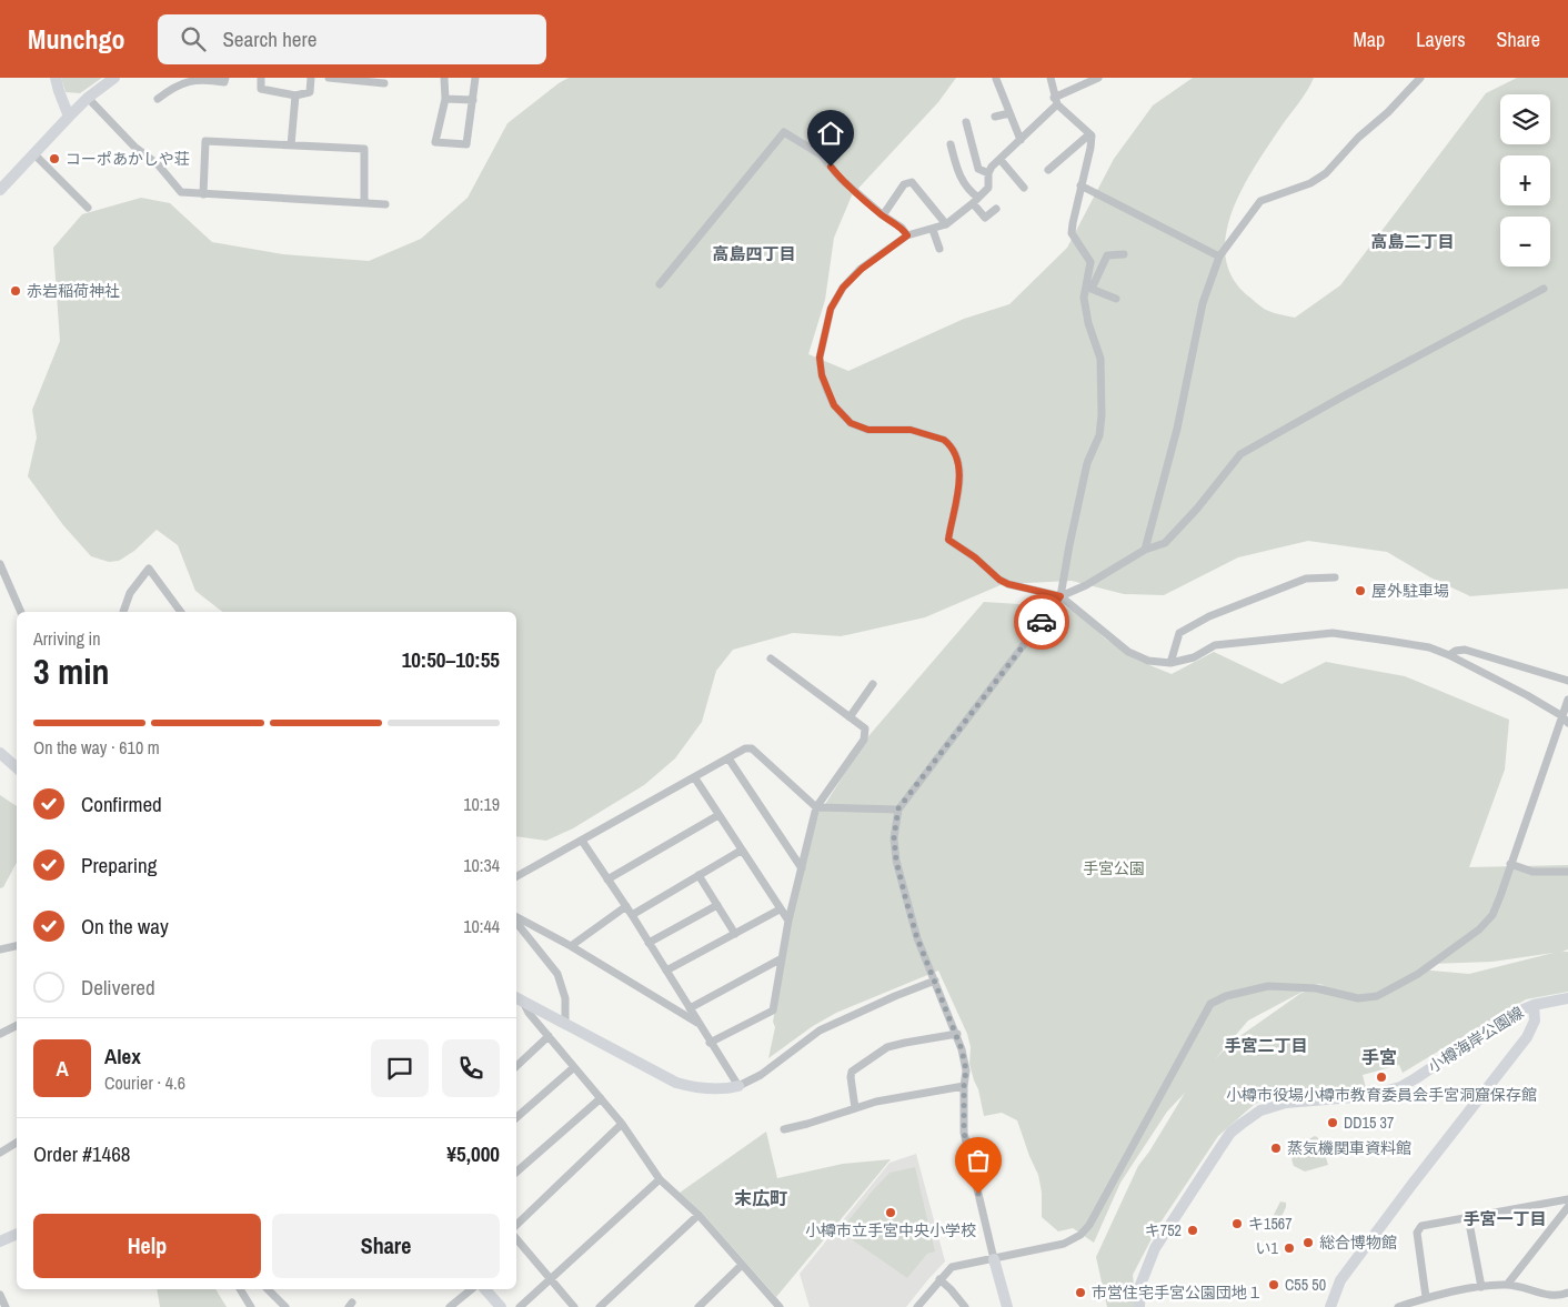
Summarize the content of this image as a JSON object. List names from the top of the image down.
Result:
{
  "streets": {
    "street": ["小樽海岸公園線"]
  },
  "districts": [
    "高島二丁目",
    "高島四丁目",
    "手宮二丁目",
    "手宮",
    "末広町",
    "手宮一丁目"
  ],
  "parks": ["手宮公園"],
  "places": [
    "コーポあかしや荘",
    "赤岩稲荷神社",
    "屋外駐車場",
    "小樽市役場小樽市教育委員会手宮洞窟保存館",
    "DD15 37",
    "蒸気機関車資料館",
    "小樽市立手宮中央小学校",
    "キ1567",
    "キ752",
    "総合博物館",
    "い1",
    "C55 50",
    "市営住宅手宮公園団地１"
  ],
  "page": {
    "header": "Munchgo",
    "search": "Search here",
    "nav": ["Map", "Layers", "Share"],
    "map_buttons": ["+", "−"],
    "heading": ["3 min", "Arriving in", "10:50–10:55"],
    "panel": [
      "Alex",
      "Courier · 4.6",
      "Order #1468",
      "¥5,000"
    ],
    "bar": "On the way · 610 m",
    "list": [
      ["Confirmed", "10:19"],
      ["Preparing", "10:34"],
      ["On the way", "10:44"],
      "Delivered"
    ],
    "round": "A",
    "buttons": ["Help", "Share"]
  }
}
